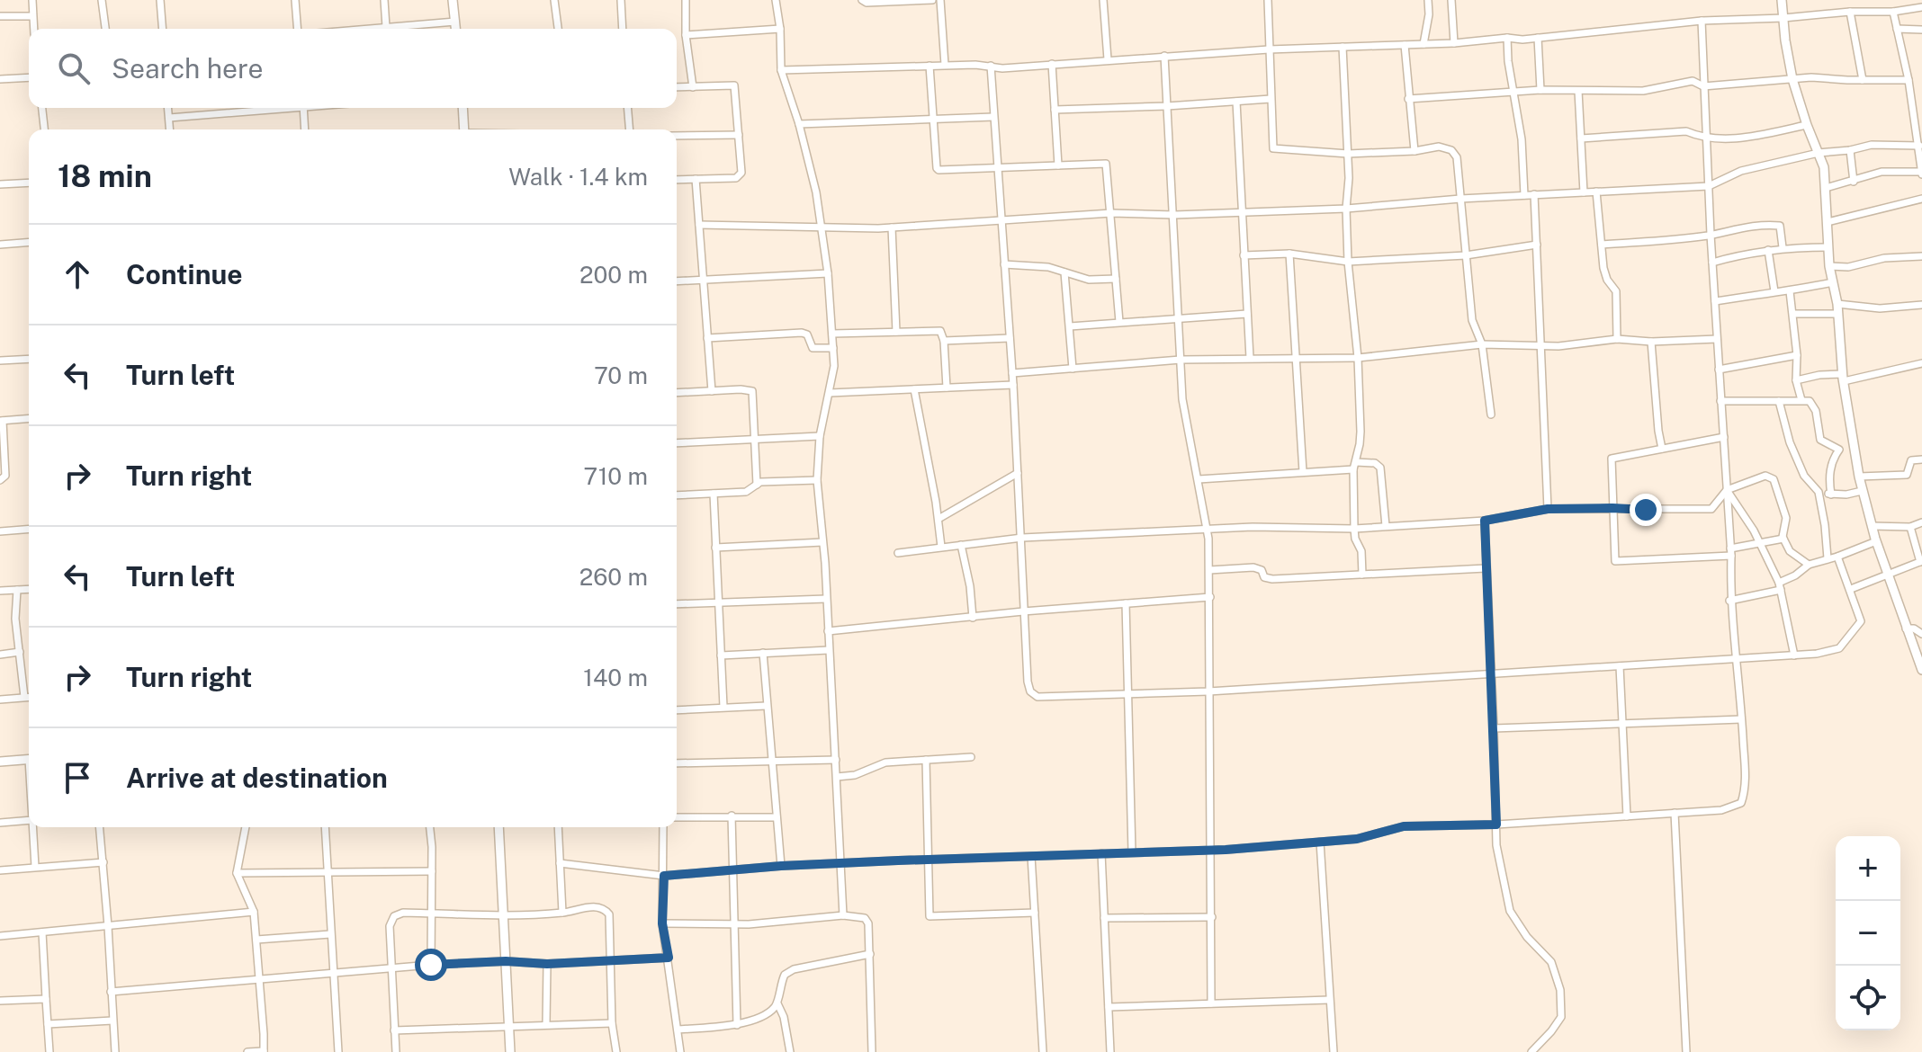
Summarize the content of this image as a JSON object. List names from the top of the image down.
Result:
{
  "page": {
    "search": "Search here",
    "heading": ["18 min", "Walk · 1.4 km"],
    "list": [
      ["Continue", "200 m"],
      ["Turn left", "70 m"],
      ["Turn right", "710 m"],
      ["Turn left", "260 m"],
      ["Turn right", "140 m"],
      "Arrive at destination"
    ],
    "map_buttons": ["+", "−"]
  }
}
